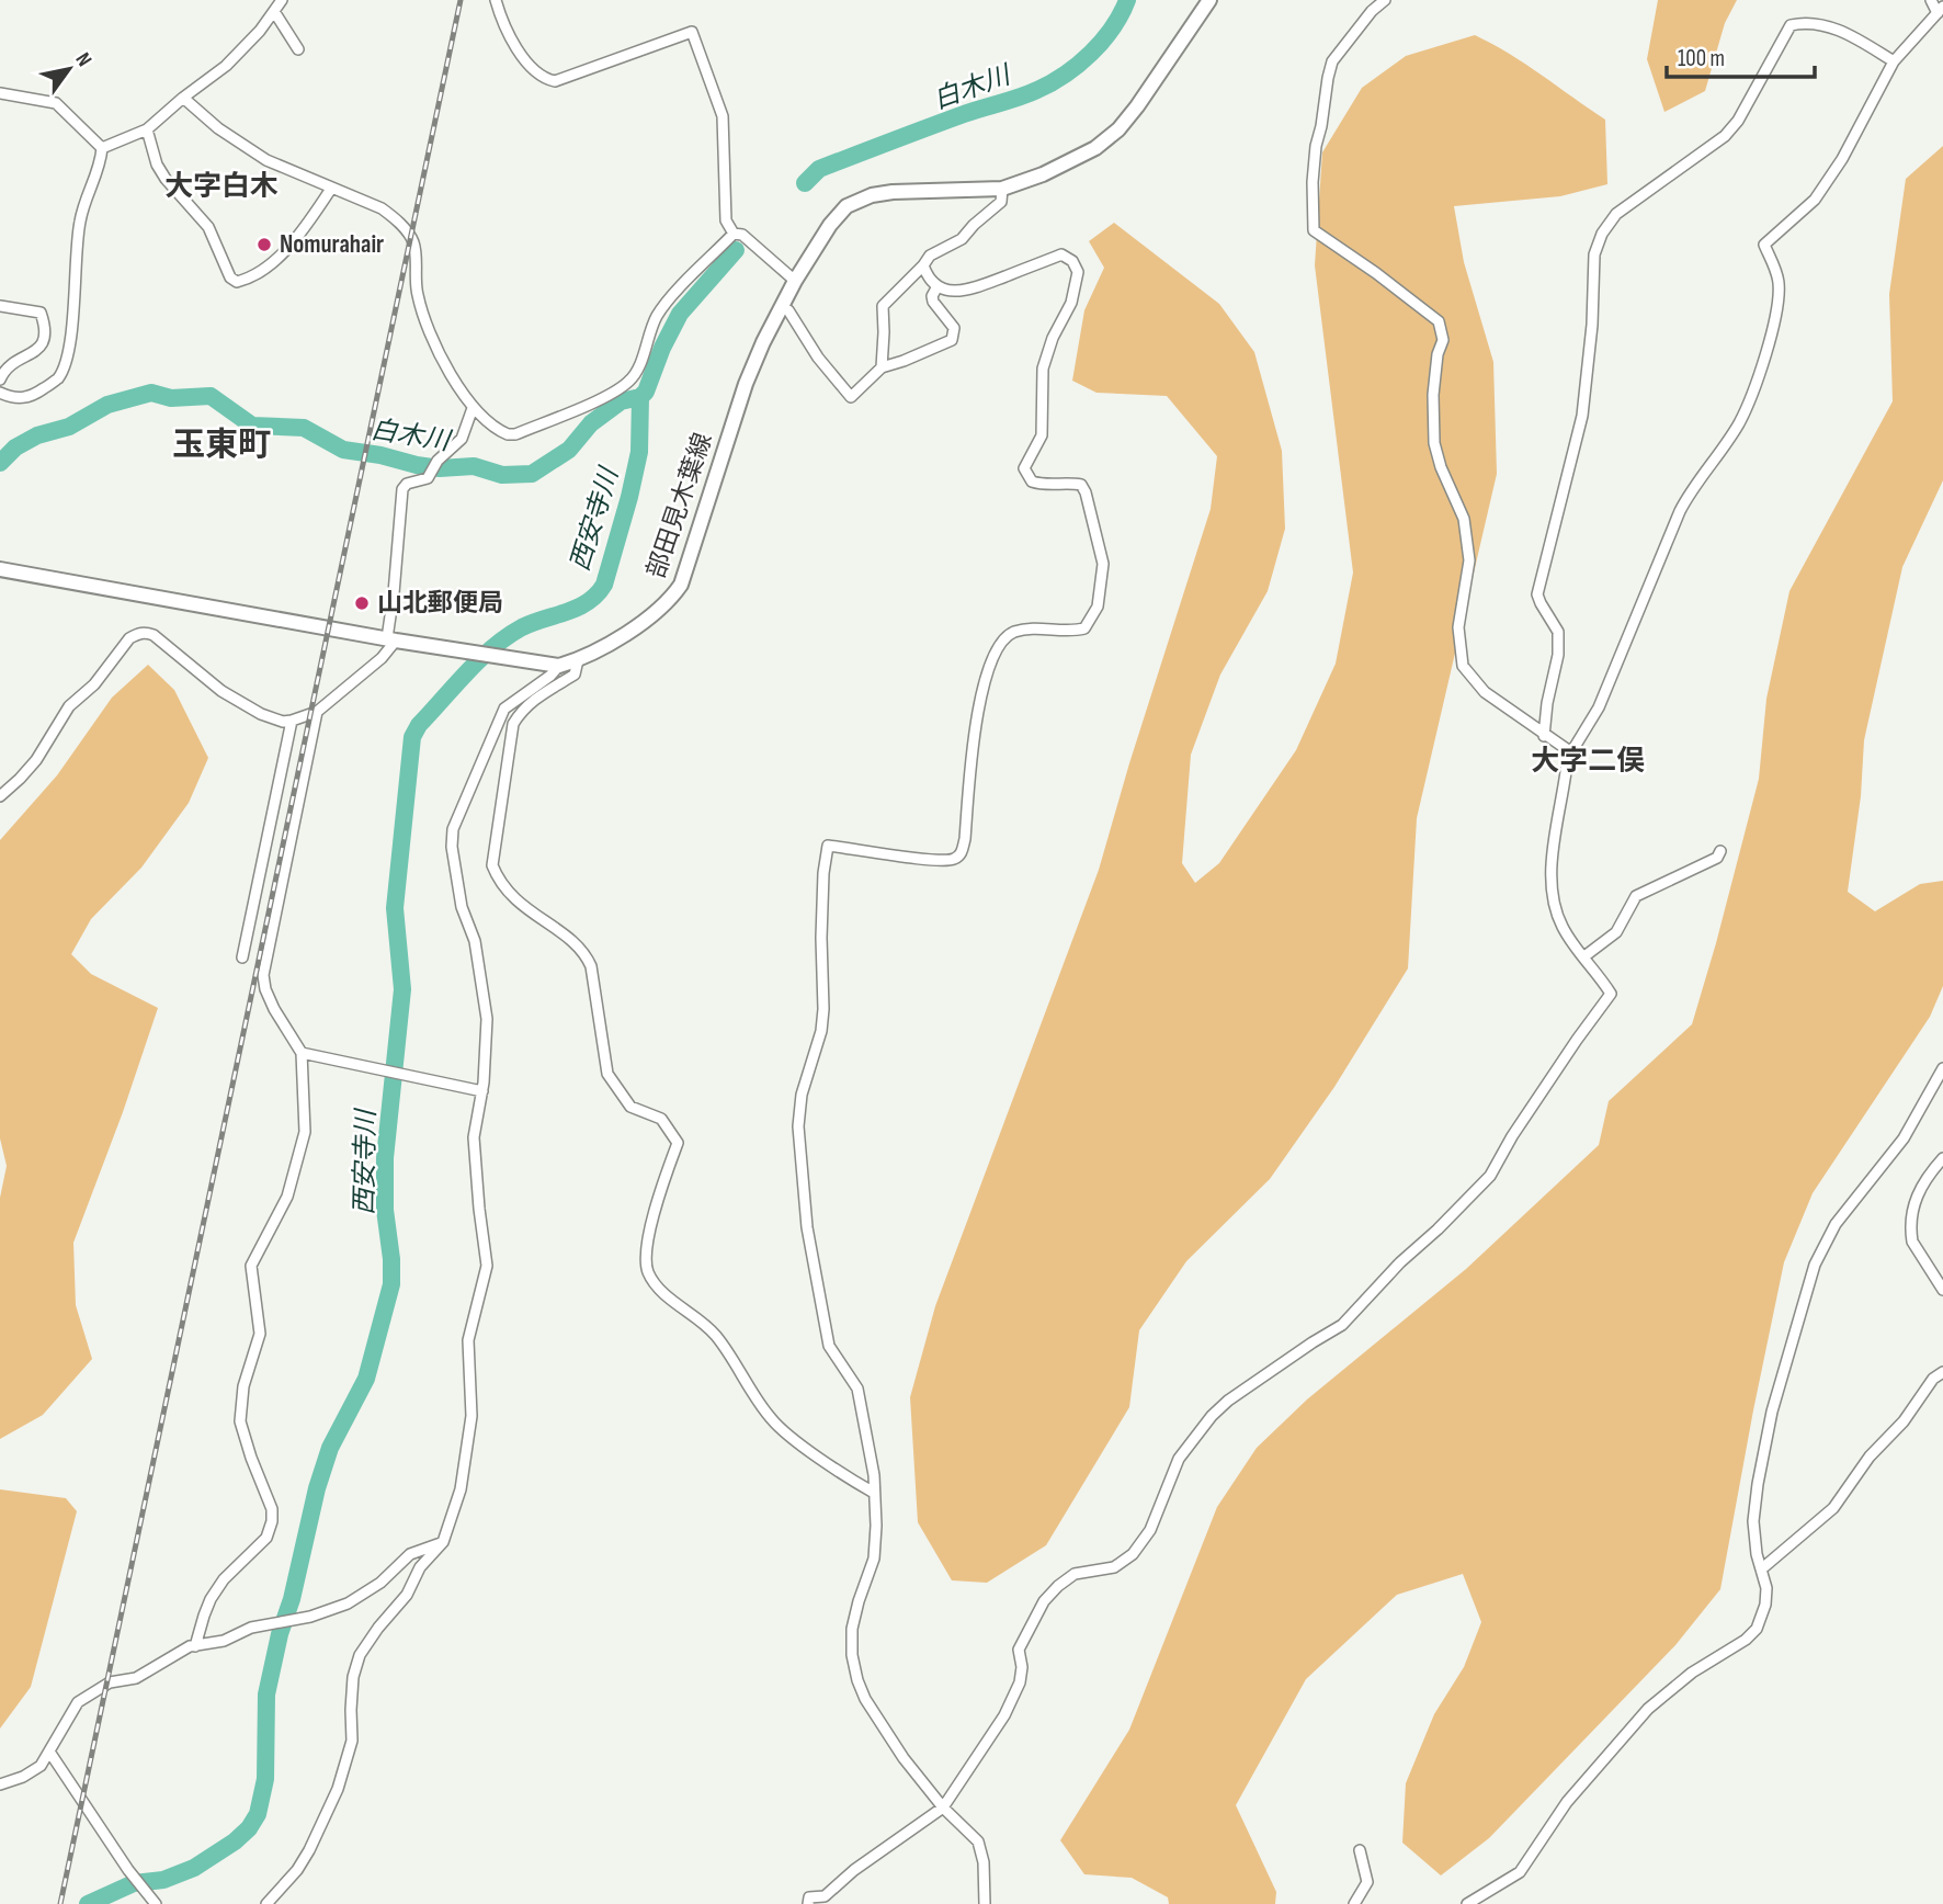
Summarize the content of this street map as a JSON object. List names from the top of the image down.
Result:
{
  "streets": {
    "main road": ["部田見木葉線"]
  },
  "districts": ["大字白木", "玉東町", "大字二俣"],
  "water": ["白木川", "西安寺川"],
  "places": ["Nomurahair", "山北郵便局"],
  "scale_bar": "100 m",
  "north": "top right"
}
